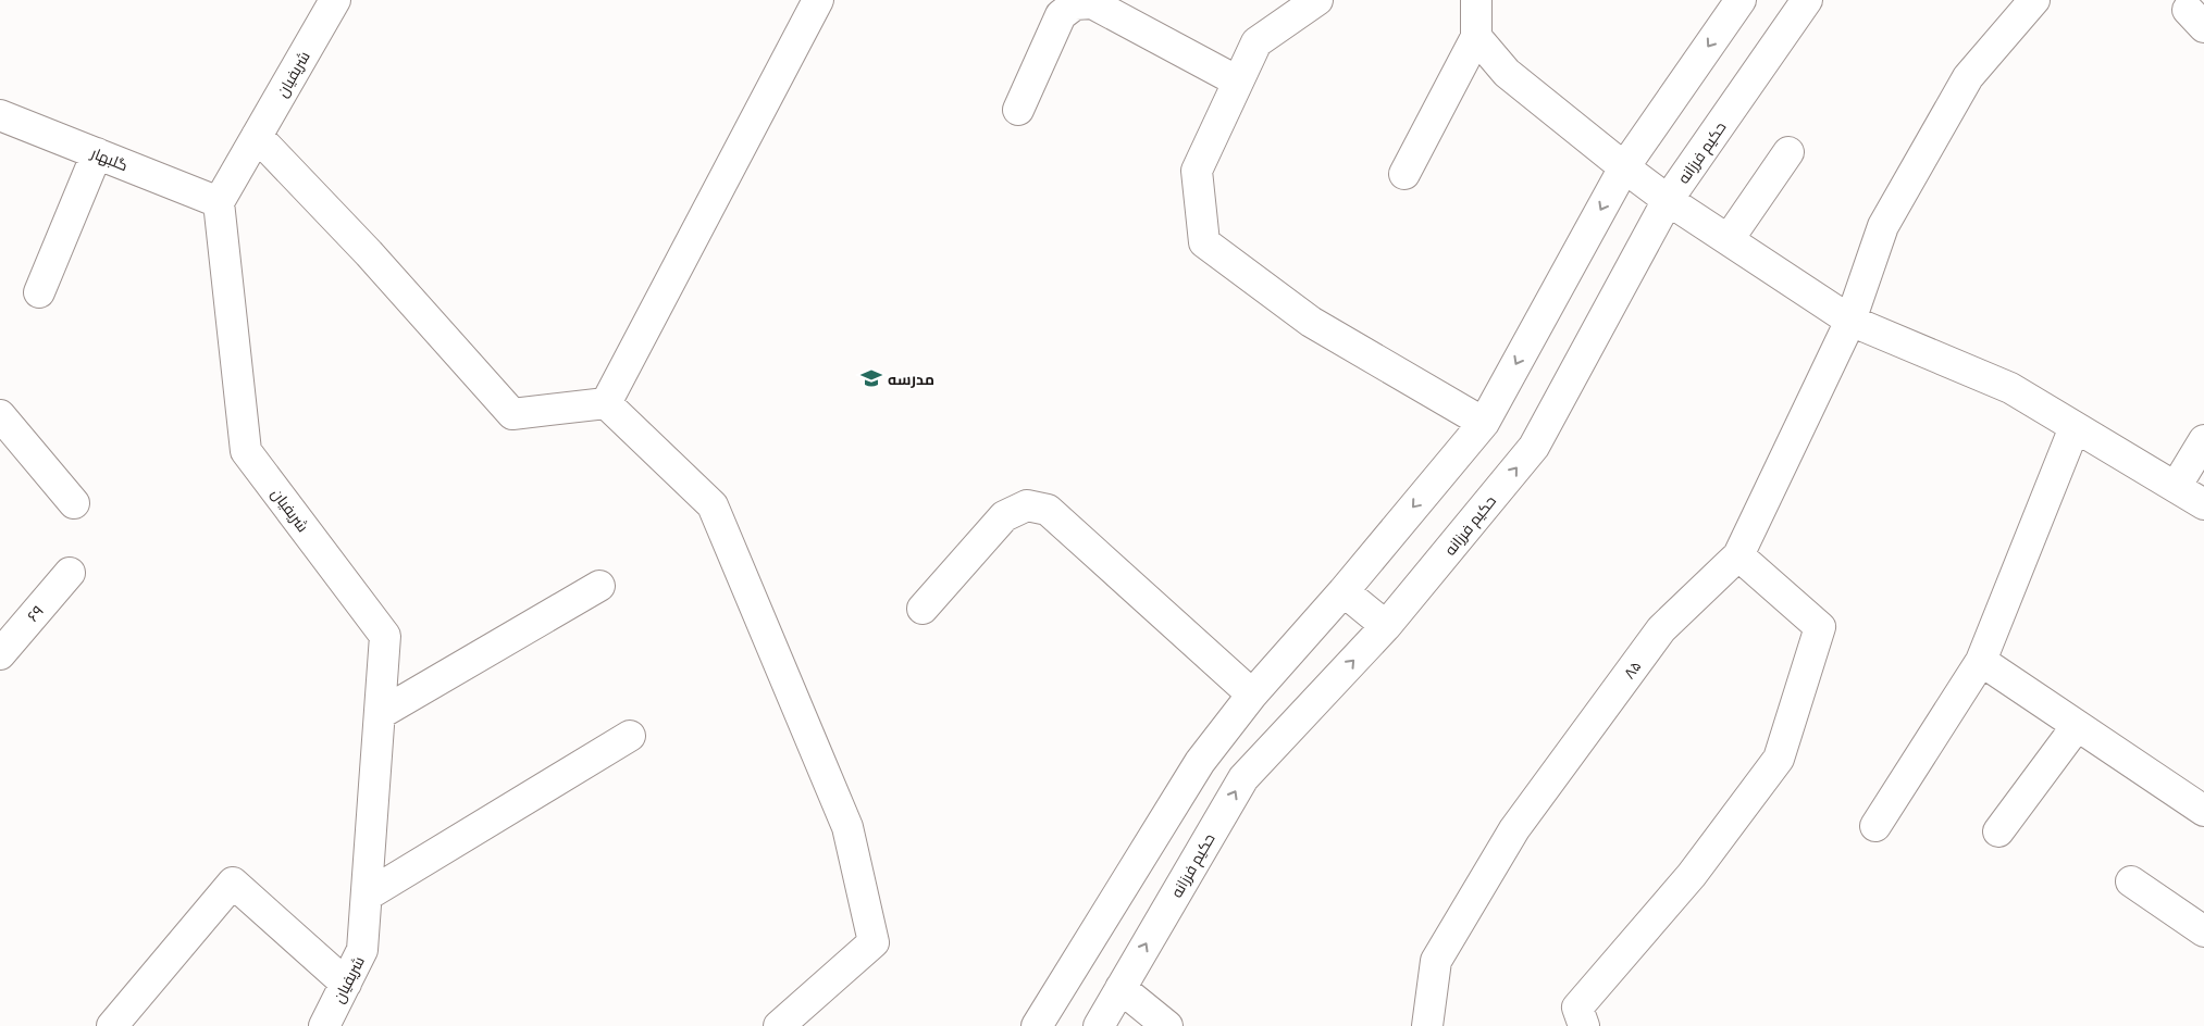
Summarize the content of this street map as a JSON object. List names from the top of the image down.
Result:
{
  "streets": {
    "street": [
      "شریفیان",
      "حکیم فرزانه",
      "گلبهار",
      "۶۹",
      "۸۵"
    ]
  },
  "crossings": [
    ["شریفیان", "گلبهار"]
  ],
  "places": {
    "school or university": ["مدرسه"]
  }
}
